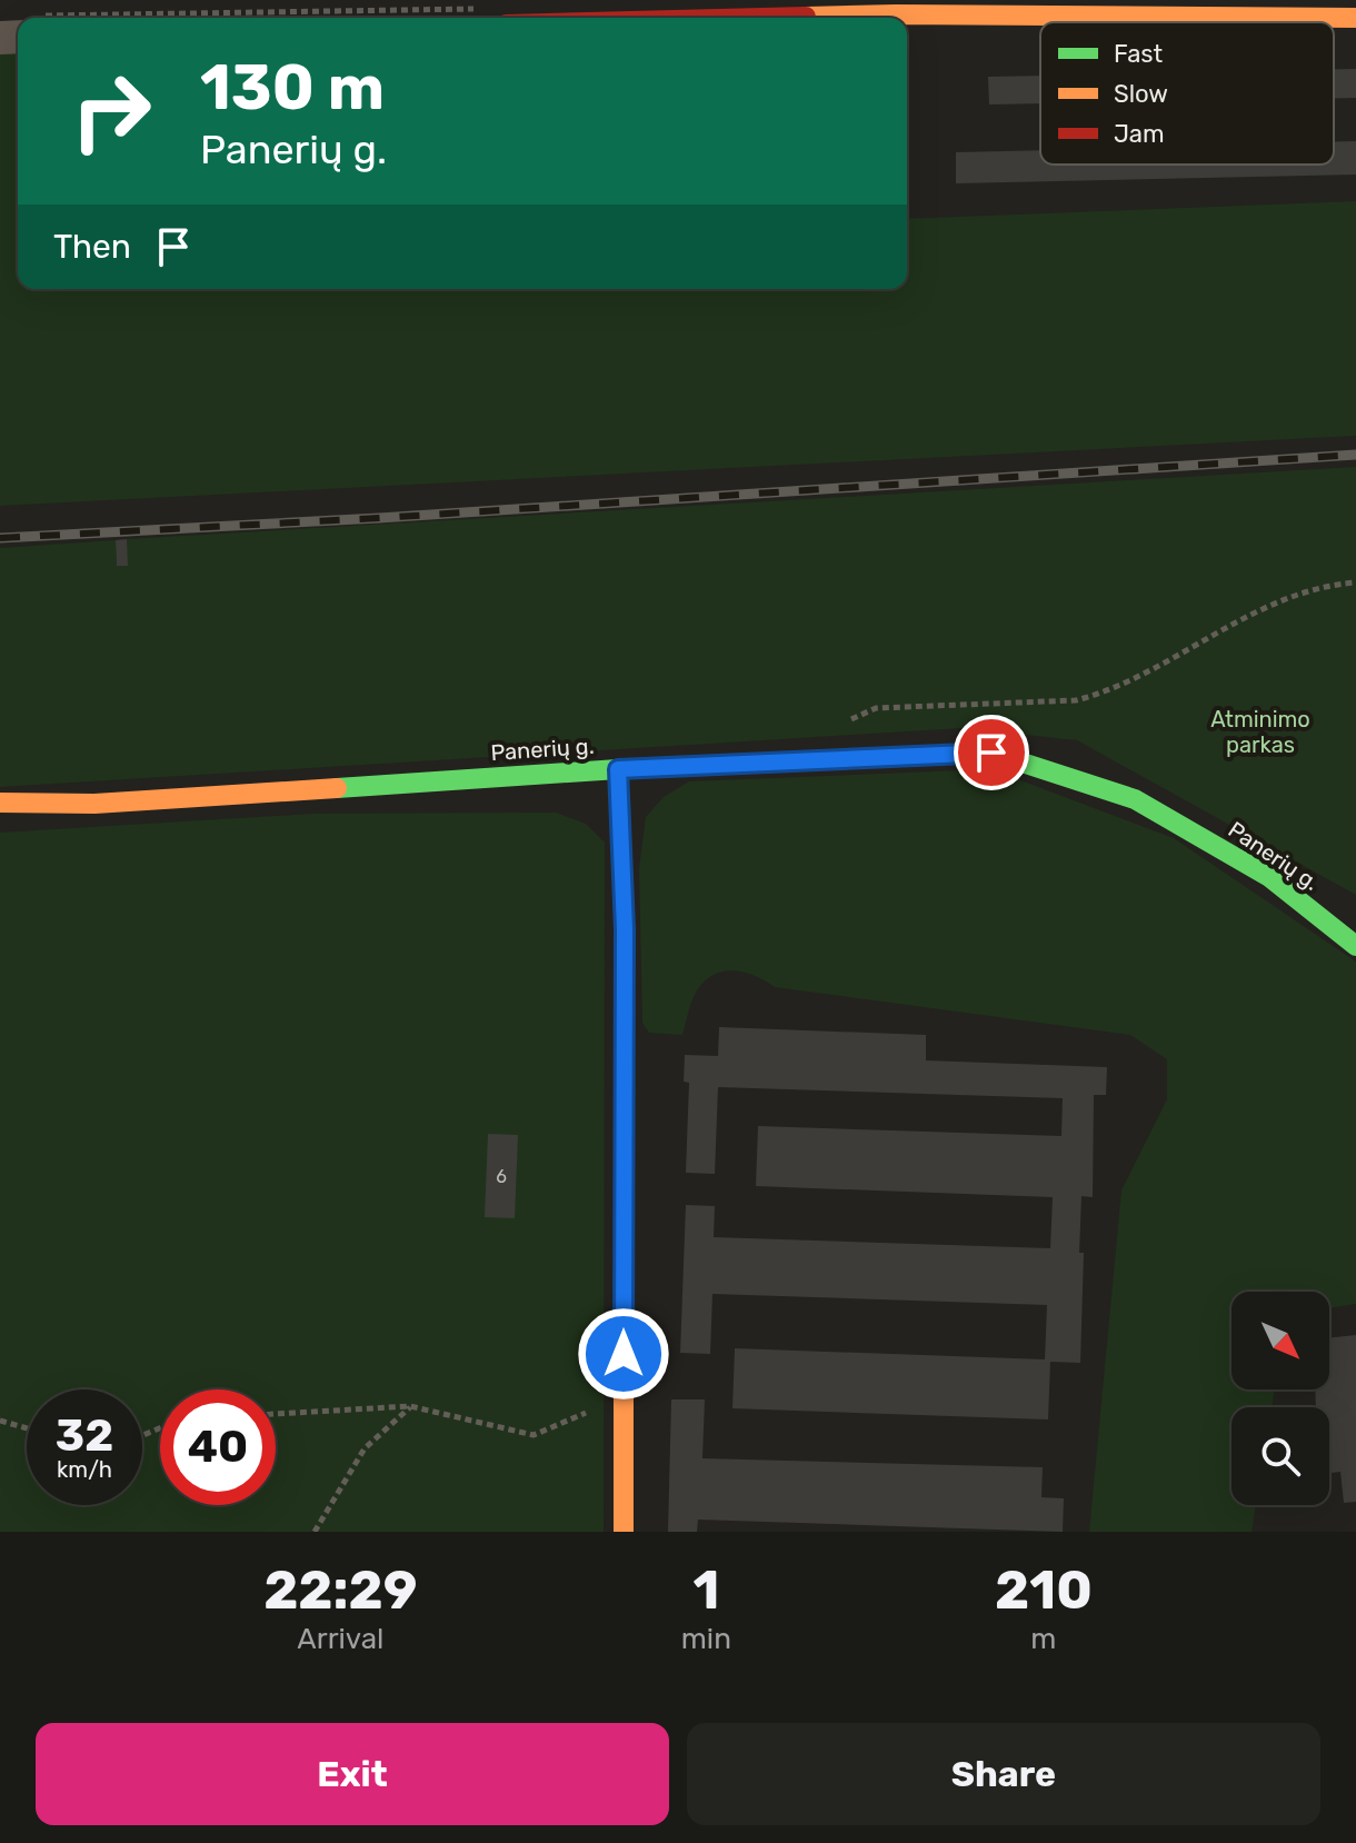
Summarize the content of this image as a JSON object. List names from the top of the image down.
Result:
{
  "streets": {
    "street": ["Panerių g."]
  },
  "parks": ["Atminimo parkas"],
  "house_numbers": ["6"],
  "legend": ["Fast", "Slow", "Jam"],
  "north": "bottom right",
  "page": {
    "turn": ["130 m", "Panerių g."],
    "then": "Then",
    "speed": "32 km/h",
    "limit": "40",
    "eta": [
      "22:29",
      "Arrival",
      "1",
      "min",
      "210",
      "m"
    ],
    "buttons": ["Exit", "Share"]
  }
}
